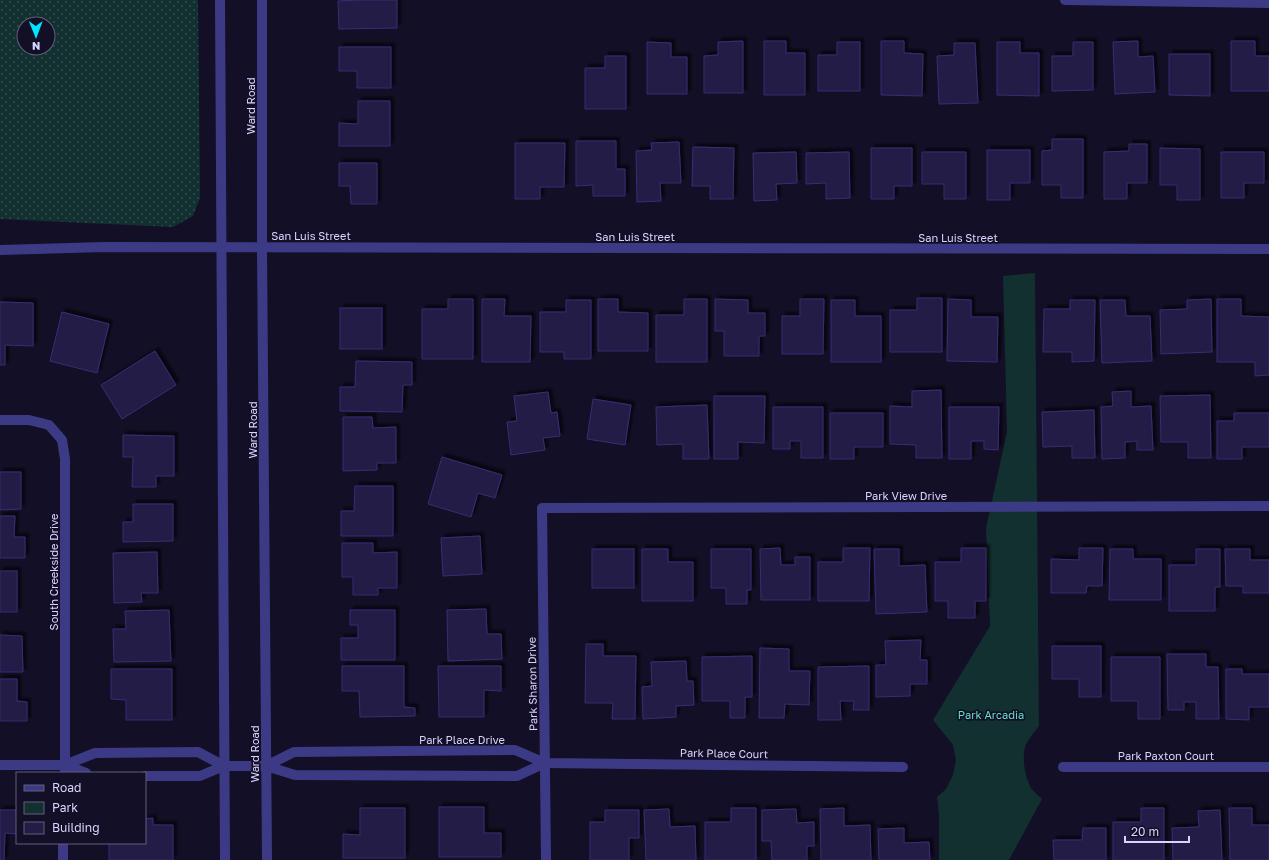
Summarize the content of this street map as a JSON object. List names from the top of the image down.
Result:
{
  "streets": {
    "street": [
      "Ward Road",
      "San Luis Street",
      "Park View Drive",
      "South Creekside Drive",
      "Park Sharon Drive",
      "Park Place Drive",
      "Park Place Court",
      "Park Paxton Court"
    ]
  },
  "crossings": [
    ["Ward Road", "San Luis Street"],
    ["Ward Road", "Park Place Drive"],
    ["Park View Drive", "Park Sharon Drive"],
    ["South Creekside Drive", "Park Place Drive"],
    ["Park Sharon Drive", "Park Place Drive"],
    ["Park Sharon Drive", "Park Place Court"],
    ["Park Place Drive", "Park Place Court"]
  ],
  "parks": ["Park Arcadia"],
  "legend": ["Road", "Park", "Building"],
  "scale_bar": "20 m",
  "north": "bottom"
}
